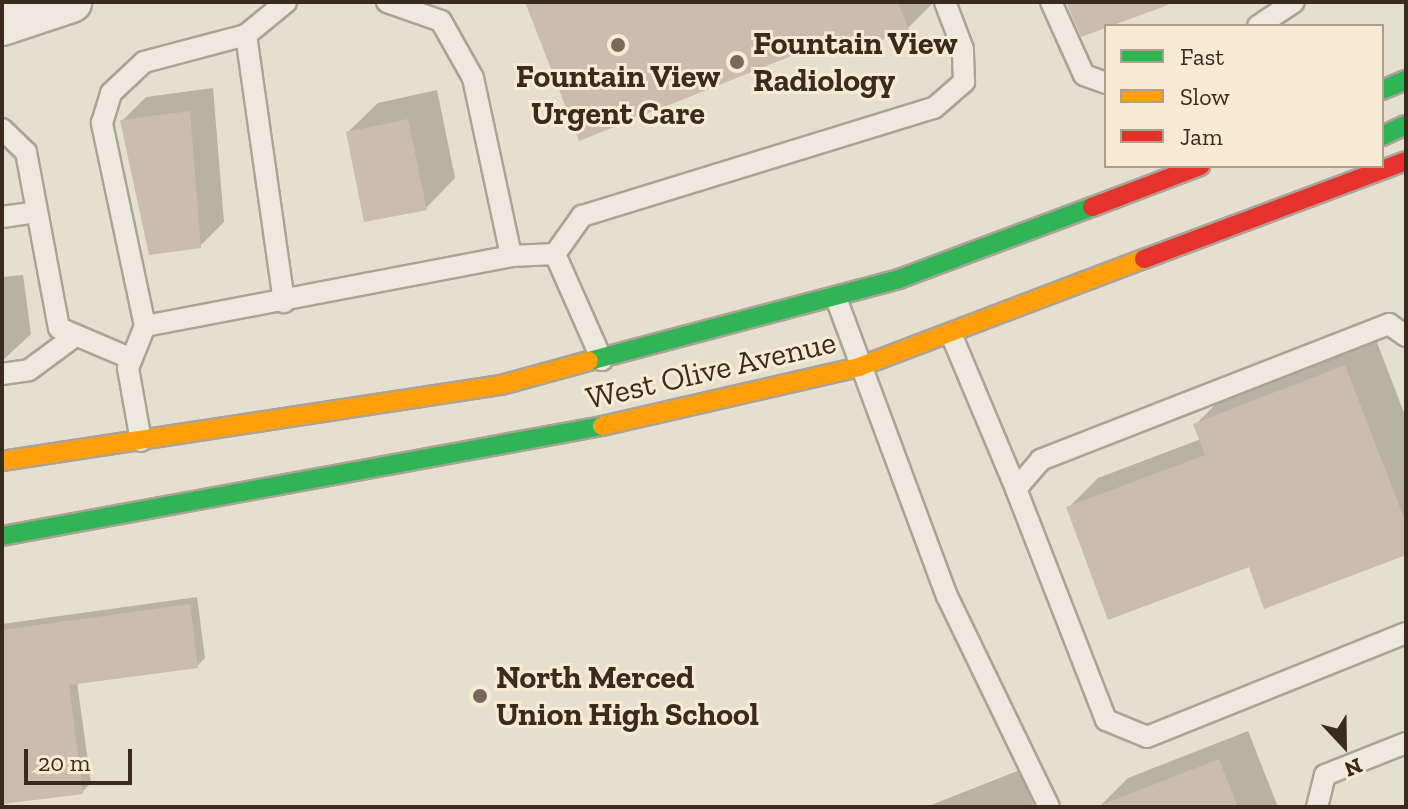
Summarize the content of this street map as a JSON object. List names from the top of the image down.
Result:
{
  "streets": {
    "main road": ["West Olive Avenue"]
  },
  "places": ["Fountain View Urgent Care", "Fountain View Radiology", "North Merced Union High School"],
  "legend": ["Fast", "Slow", "Jam"],
  "scale_bar": "20 m",
  "north": "bottom"
}
